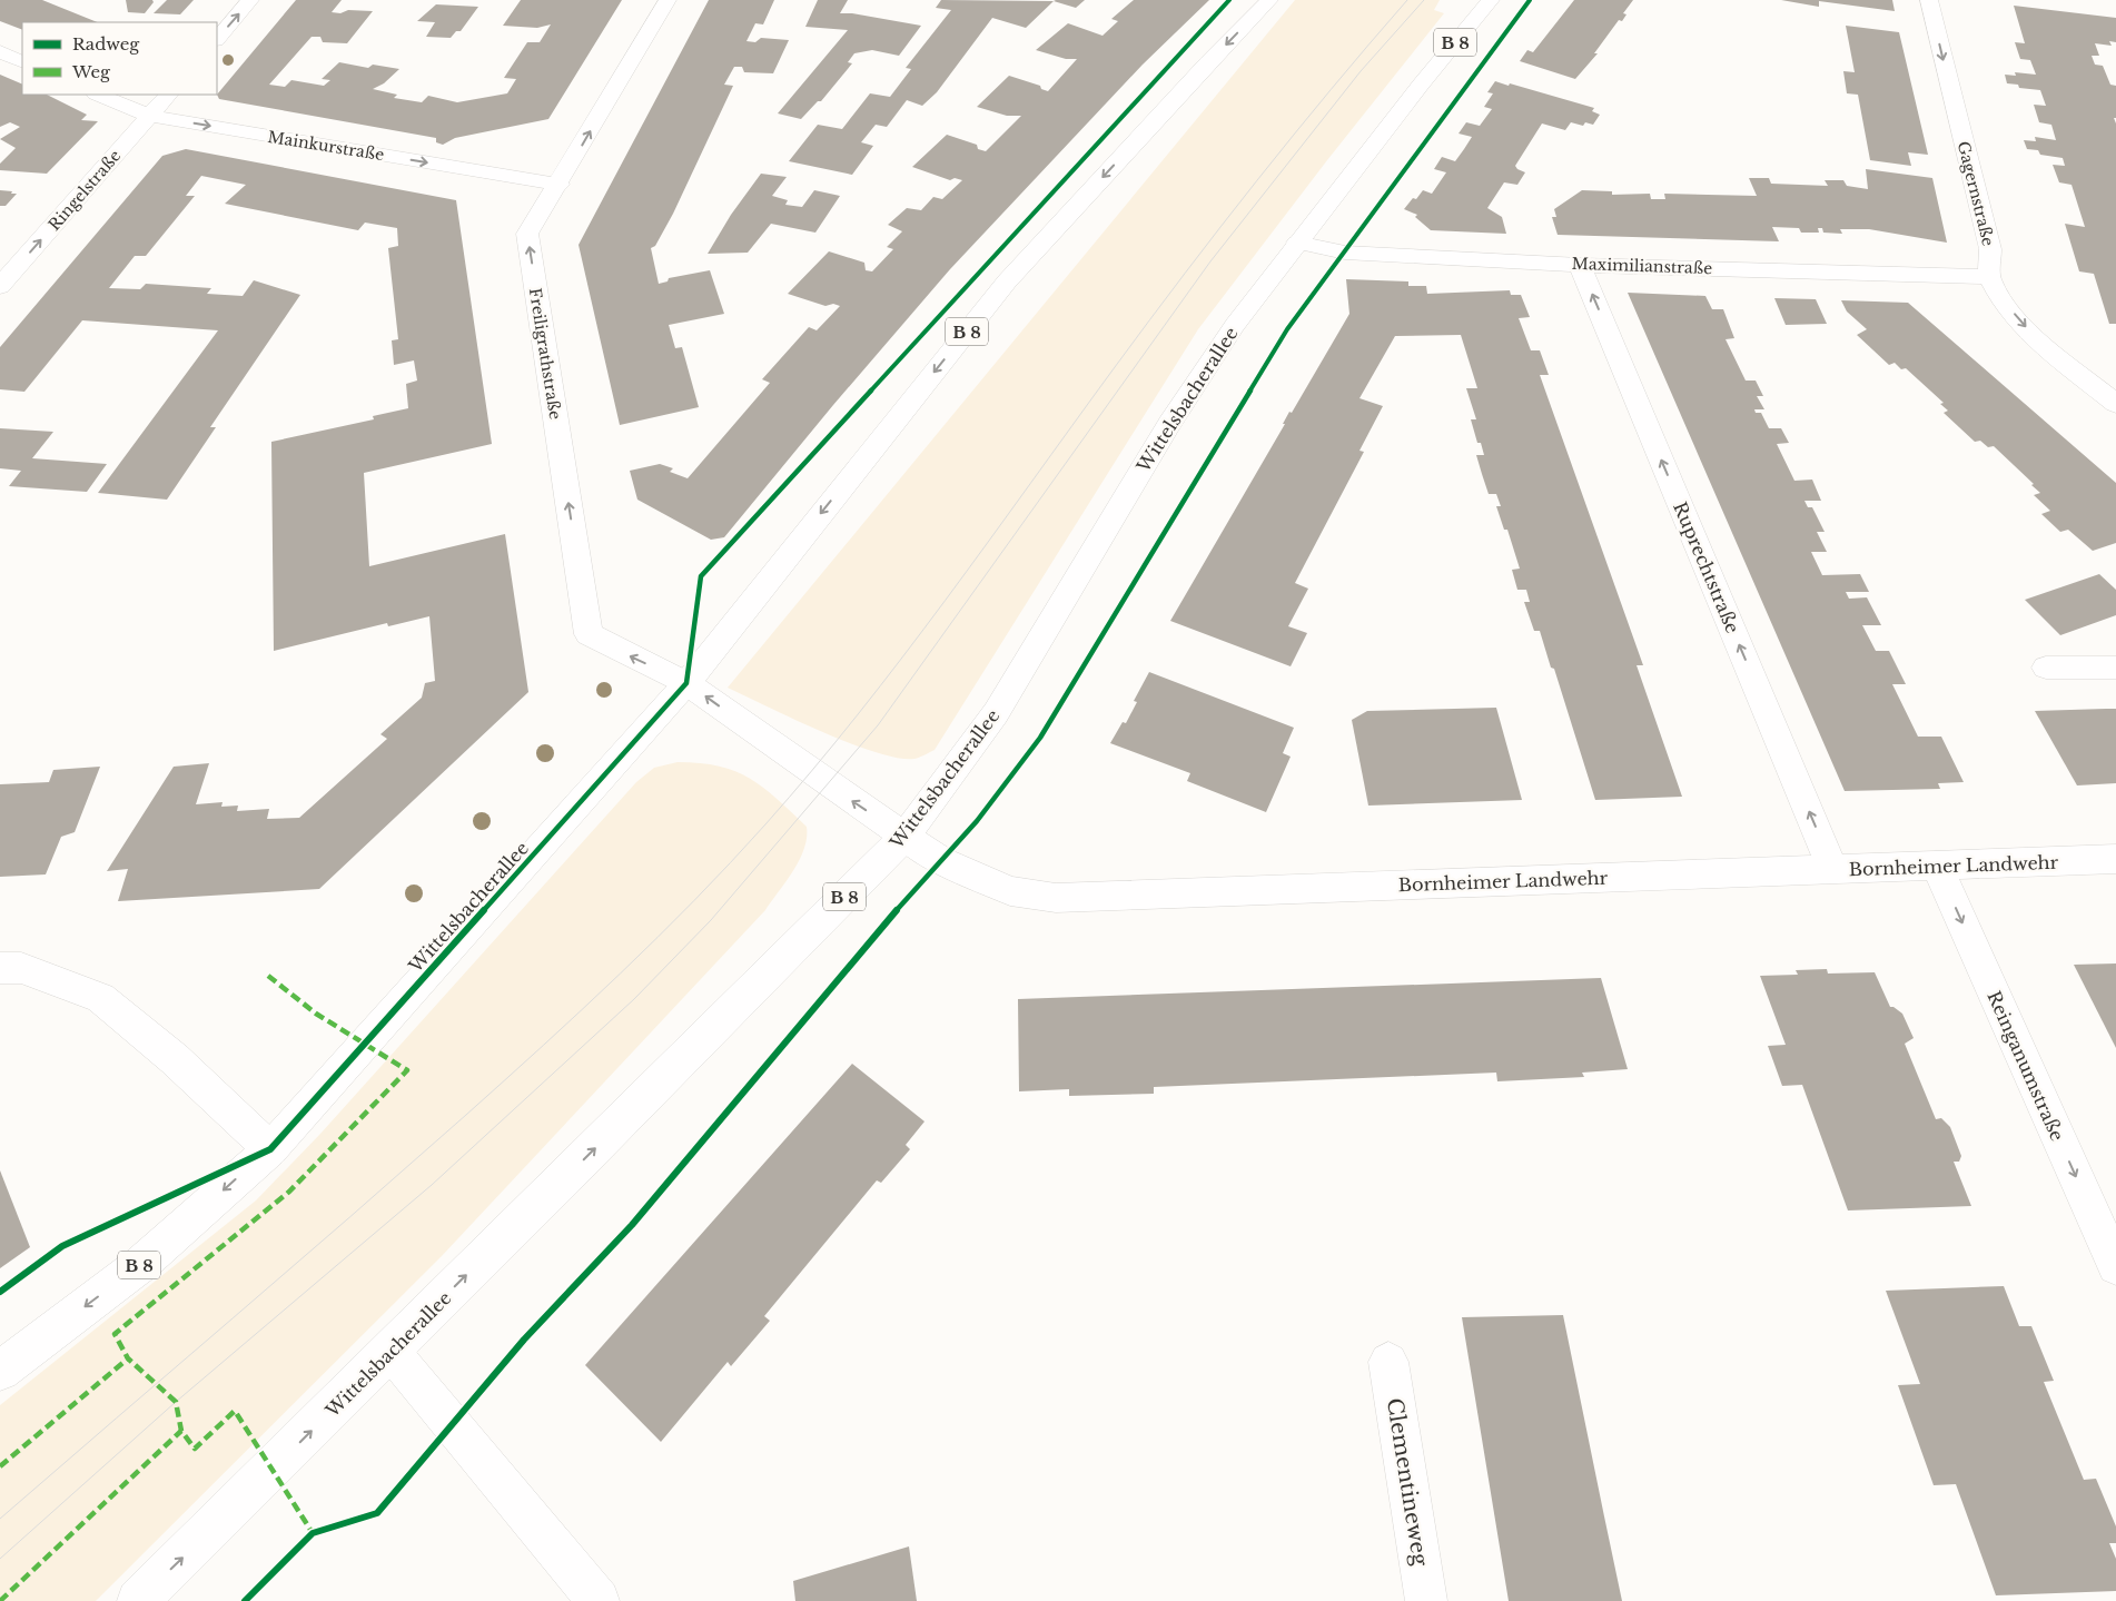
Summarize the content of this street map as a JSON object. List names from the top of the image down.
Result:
{
  "streets": {
    "street": [
      "B 8",
      "Mainkurstraße",
      "Ringelstraße",
      "Gagernstraße",
      "Maximilianstraße",
      "Freiligrathstraße",
      "Wittelsbacherallee",
      "Ruprechtstraße",
      "Bornheimer Landwehr",
      "Reinganumstraße",
      "Clementineweg"
    ]
  },
  "crossings": [
    ["Mainkurstraße", "Ringelstraße"],
    ["Mainkurstraße", "Freiligrathstraße"],
    ["Gagernstraße", "Maximilianstraße"],
    ["Maximilianstraße", "Wittelsbacherallee"],
    ["Maximilianstraße", "Ruprechtstraße"],
    ["Freiligrathstraße", "Wittelsbacherallee"],
    ["Freiligrathstraße", "Bornheimer Landwehr"],
    ["Wittelsbacherallee", "Bornheimer Landwehr"],
    ["Ruprechtstraße", "Bornheimer Landwehr"],
    ["Bornheimer Landwehr", "Reinganumstraße"]
  ],
  "one_way": [
    "Mainkurstraße",
    "Ringelstraße",
    "Gagernstraße",
    "Freiligrathstraße",
    "Ruprechtstraße",
    "Reinganumstraße"
  ],
  "legend": ["Radweg", "Weg"]
}
